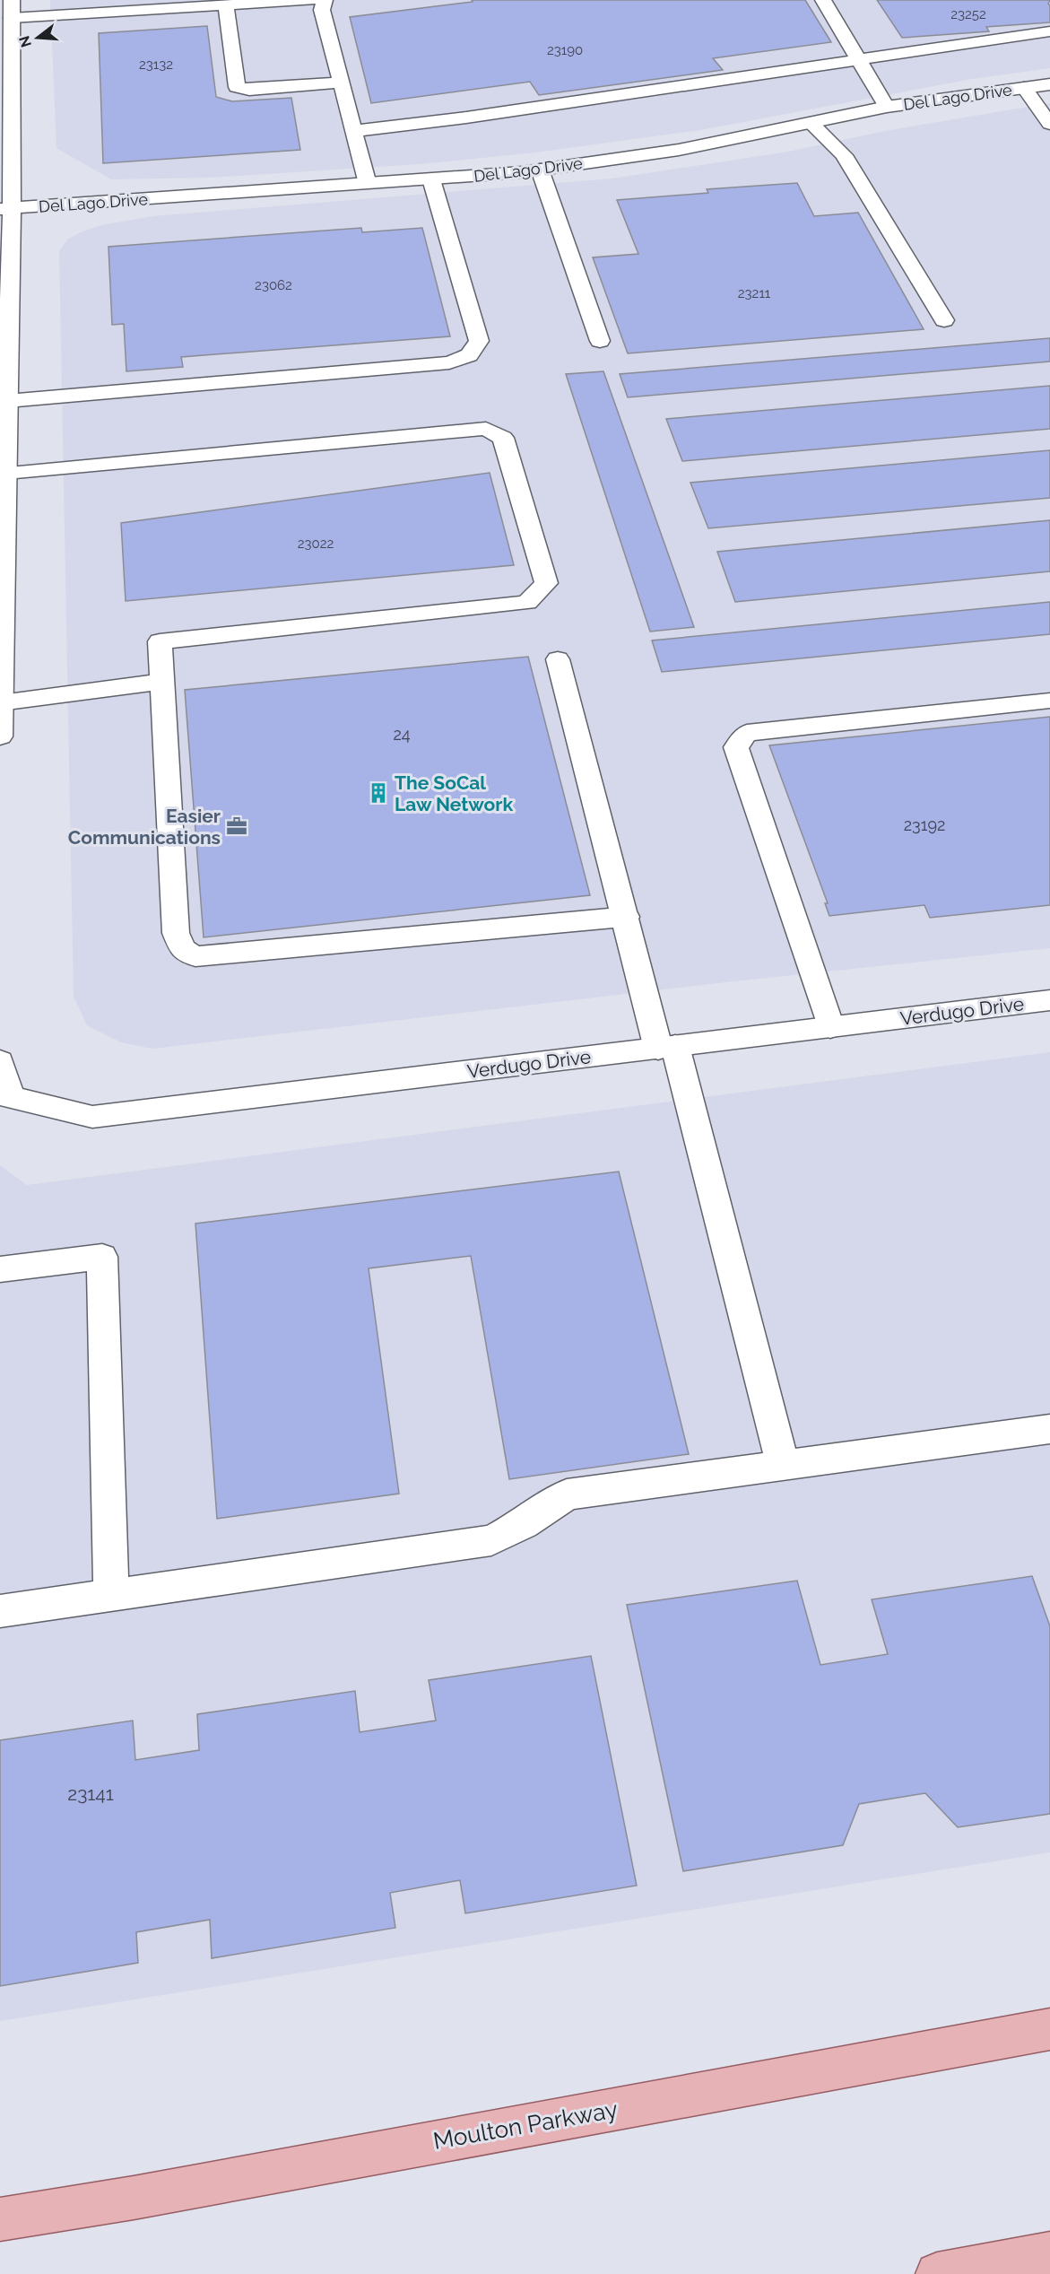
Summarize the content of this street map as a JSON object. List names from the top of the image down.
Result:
{
  "streets": {
    "main road": ["Moulton Parkway"],
    "street": ["Del Lago Drive", "Verdugo Drive"]
  },
  "places": {
    "building": ["The SoCal Law Network"],
    "office": ["Easier Communications"]
  },
  "house_numbers": [
    "23252",
    "23190",
    "23132",
    "23062",
    "23211",
    "23022",
    "24",
    "23192",
    "23141"
  ],
  "north": "left"
}
